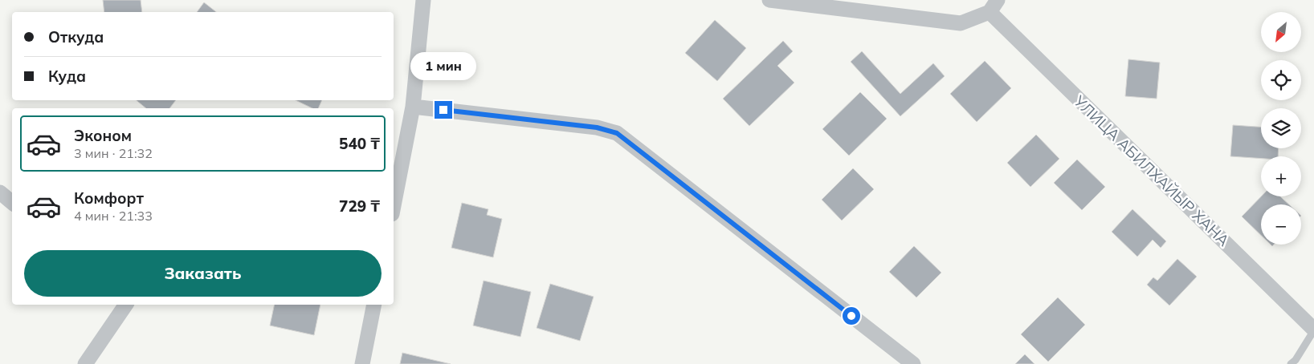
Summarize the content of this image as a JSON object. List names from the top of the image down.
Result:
{
  "streets": {
    "street": ["УЛИЦА АБИЛХАЙЫР ХАНА"]
  },
  "north": "bottom left",
  "page": {
    "map_buttons": ["+", "−"],
    "banner": ["Откуда", "Куда"],
    "bubble": "1 мин",
    "list": [
      {
        "name": "Эконом",
        "note": "3 мин · 21:32",
        "value": "540 ₸"
      },
      {
        "name": "Комфорт",
        "note": "4 мин · 21:33",
        "value": "729 ₸"
      }
    ],
    "buttons": "Заказать"
  }
}
